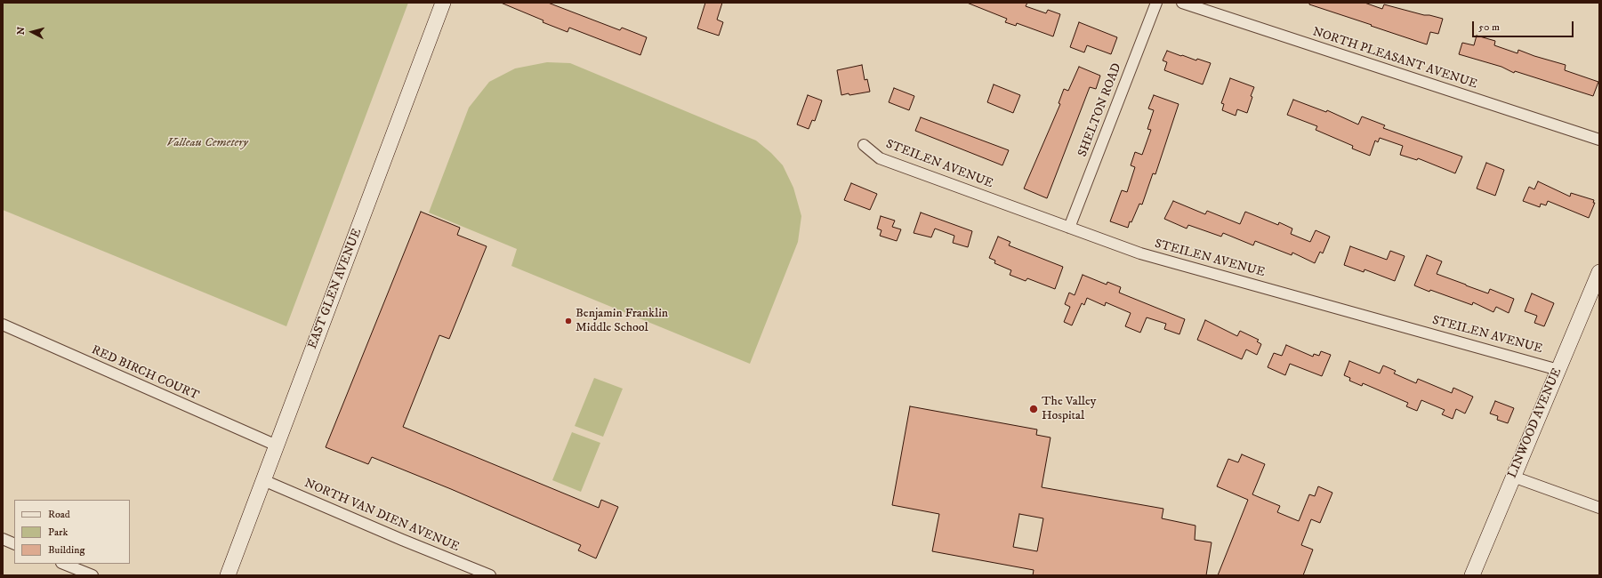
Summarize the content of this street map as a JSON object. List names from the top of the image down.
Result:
{
  "streets": {
    "street": [
      "NORTH PLEASANT AVENUE",
      "SHELTON ROAD",
      "STEILEN AVENUE",
      "EAST GLEN AVENUE",
      "RED BIRCH COURT",
      "LINWOOD AVENUE",
      "NORTH VAN DIEN AVENUE"
    ]
  },
  "crossings": [
    ["SHELTON ROAD", "STEILEN AVENUE"],
    ["STEILEN AVENUE", "LINWOOD AVENUE"],
    ["EAST GLEN AVENUE", "RED BIRCH COURT"],
    ["EAST GLEN AVENUE", "NORTH VAN DIEN AVENUE"]
  ],
  "parks": ["Valleau Cemetery"],
  "places": ["Benjamin Franklin Middle School", "The Valley Hospital"],
  "legend": ["Road", "Park", "Building"],
  "scale_bar": "50 m",
  "north": "left"
}
